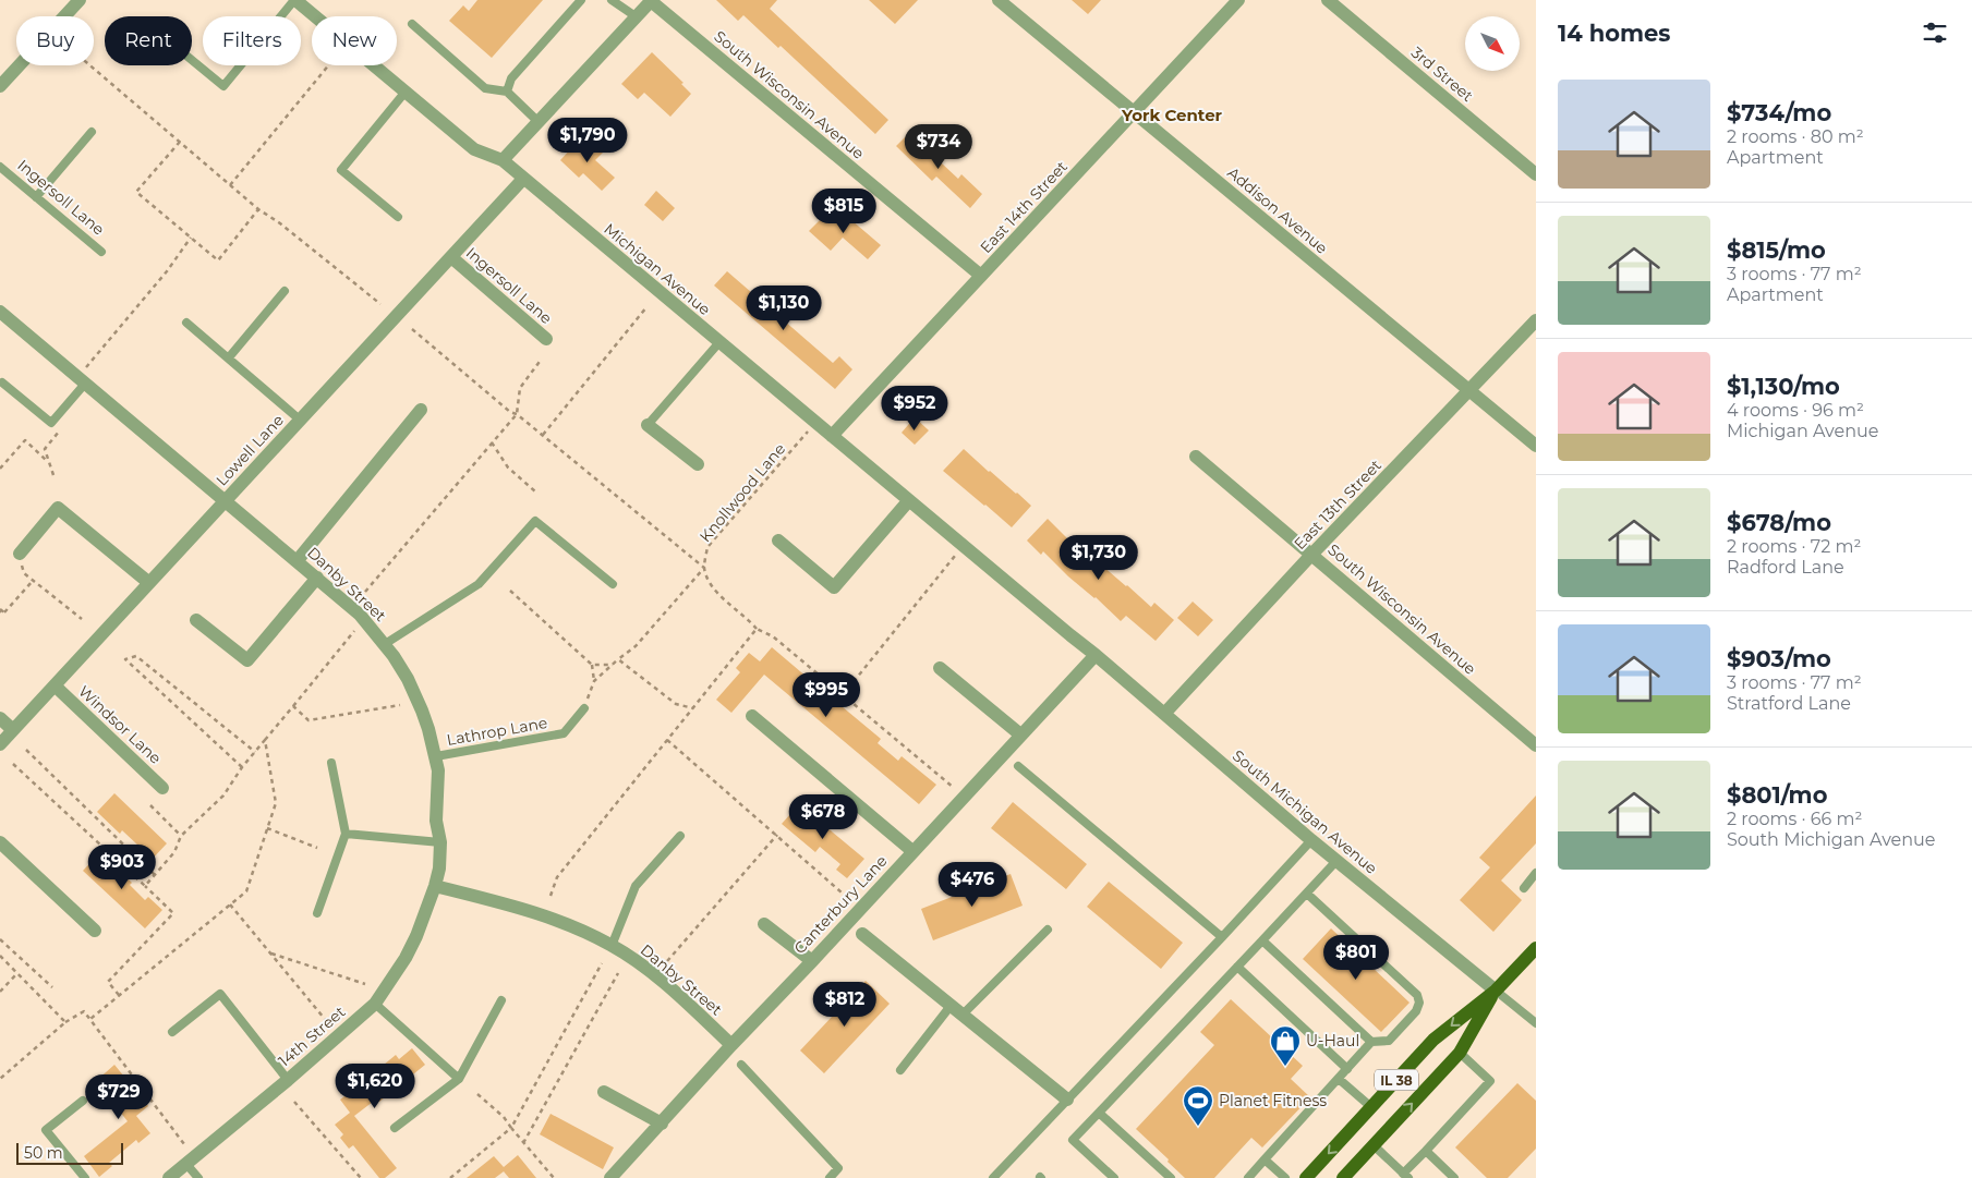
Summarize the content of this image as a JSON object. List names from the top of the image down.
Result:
{
  "streets": {
    "main road": ["IL 38"],
    "street": [
      "3rd Street",
      "South Wisconsin Avenue",
      "Ingersoll Lane",
      "East 14th Street",
      "Addison Avenue",
      "Michigan Avenue",
      "Lowell Lane",
      "East 13th Street",
      "Danby Street",
      "Windsor Lane",
      "South Michigan Avenue",
      "Canterbury Lane",
      "14th Street"
    ],
    "lane": ["Lathrop Lane"],
    "path": ["Knollwood Lane"]
  },
  "crossings": [
    ["South Wisconsin Avenue", "East 14th Street"],
    ["South Wisconsin Avenue", "East 13th Street"],
    ["Ingersoll Lane", "Lowell Lane"],
    ["East 14th Street", "Addison Avenue"],
    ["East 14th Street", "Michigan Avenue"],
    ["Addison Avenue", "East 13th Street"],
    ["Michigan Avenue", "Lowell Lane"],
    ["Michigan Avenue", "Knollwood Lane"],
    ["Michigan Avenue", "South Michigan Avenue"],
    ["Michigan Avenue", "Canterbury Lane"],
    ["Lowell Lane", "Danby Street"],
    ["Lowell Lane", "Windsor Lane"],
    ["Knollwood Lane", "Canterbury Lane"],
    ["East 13th Street", "South Michigan Avenue"],
    ["Danby Street", "Lathrop Lane"],
    ["Danby Street", "Canterbury Lane"],
    ["Danby Street", "14th Street"],
    ["South Michigan Avenue", "Canterbury Lane"],
    ["South Michigan Avenue", "IL 38"]
  ],
  "districts": ["York Center"],
  "places": {
    "shop": ["U-Haul"],
    "sports": ["Planet Fitness"]
  },
  "scale_bar": "50 m",
  "north": "bottom right",
  "page": {
    "heading": "14 homes",
    "chip": [
      "Buy",
      "Rent",
      "Filters",
      "New"
    ],
    "list": [
      {
        "name": "$734/mo",
        "note": "2 rooms · 80 m² · Apartment"
      },
      {
        "name": "$815/mo",
        "note": "3 rooms · 77 m² · Apartment"
      },
      {
        "name": "$1,130/mo",
        "note": "4 rooms · 96 m² · Michigan Avenue"
      },
      {
        "name": "$678/mo",
        "note": "2 rooms · 72 m² · Radford Lane"
      },
      {
        "name": "$903/mo",
        "note": "3 rooms · 77 m² · Stratford Lane"
      },
      {
        "name": "$801/mo",
        "note": "2 rooms · 66 m² · South Michigan Avenue"
      }
    ],
    "price": [
      "$1,790",
      "$734",
      "$815",
      "$1,130",
      "$952",
      "$1,730",
      "$995",
      "$678",
      "$903",
      "$476",
      "$801",
      "$812",
      "$1,620",
      "$729"
    ],
    "scale": "50 m"
  }
}
